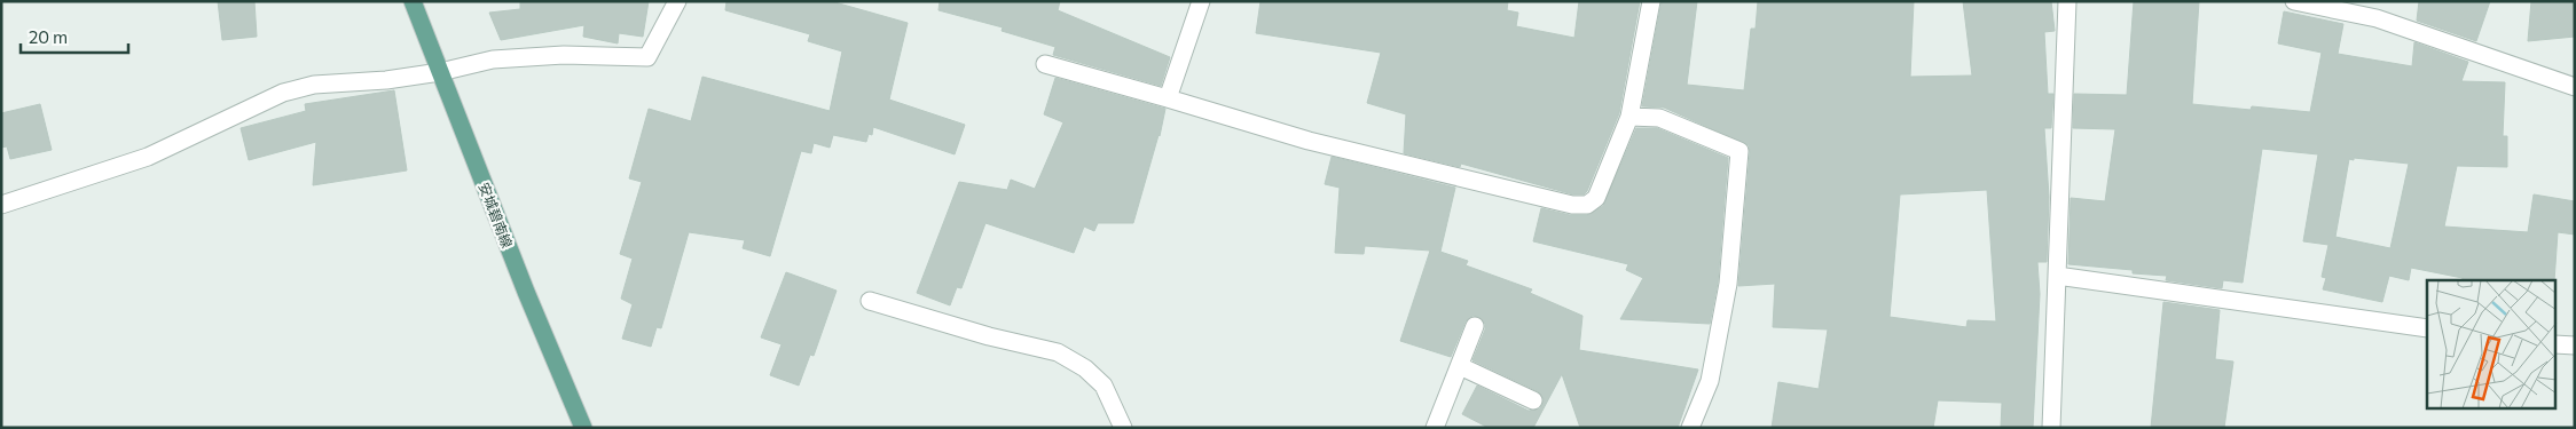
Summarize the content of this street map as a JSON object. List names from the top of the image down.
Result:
{
  "streets": {
    "main road": ["安城碧南線"]
  },
  "scale_bar": "20 m"
}
